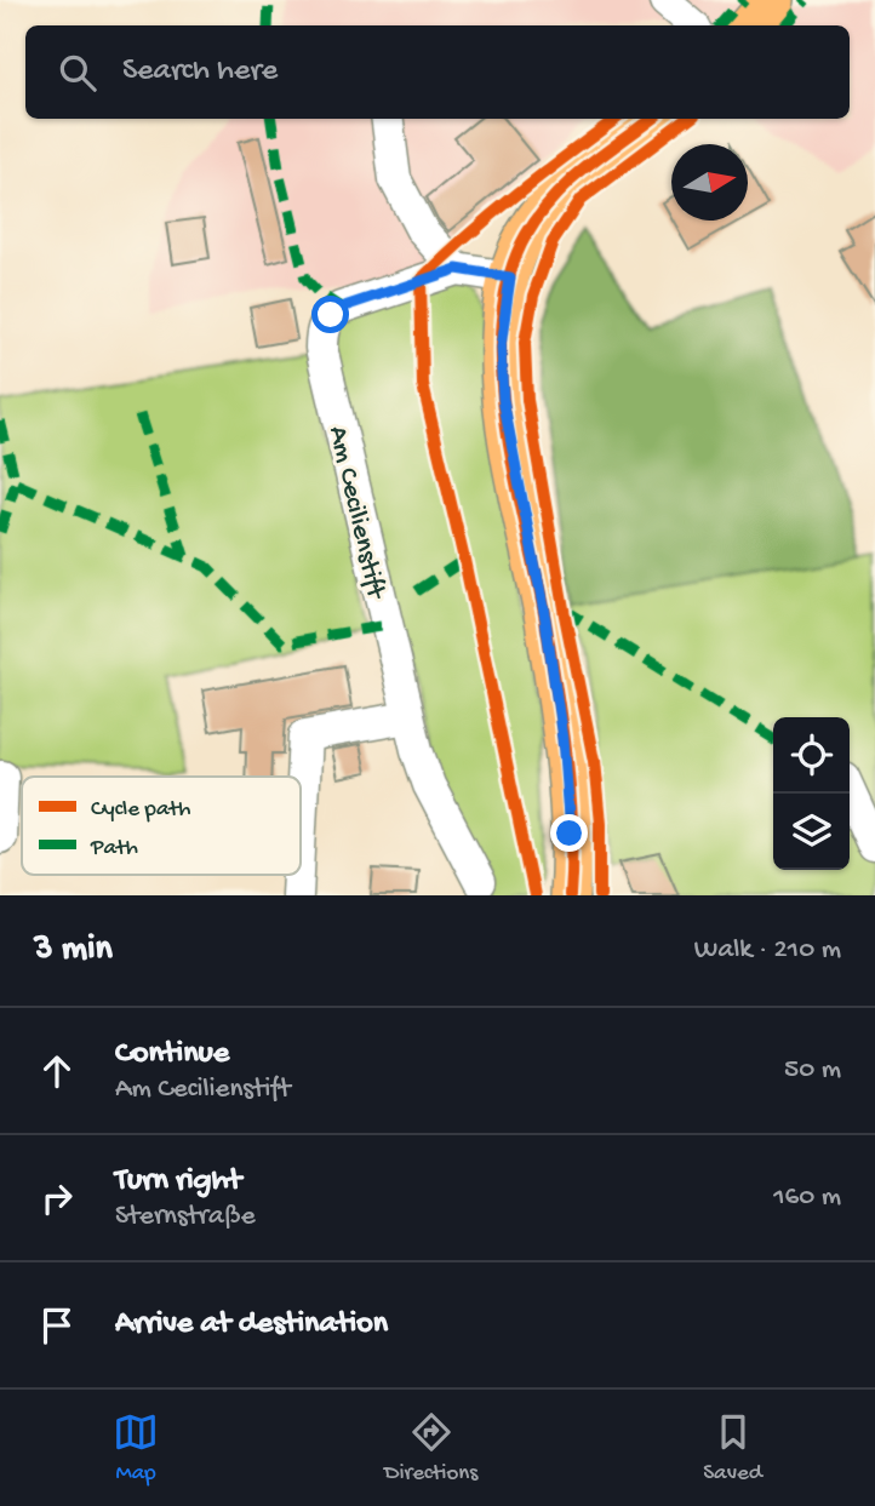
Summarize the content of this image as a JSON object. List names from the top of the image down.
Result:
{
  "streets": {
    "lane": ["Am Cecilienstift"]
  },
  "legend": ["Cycle path", "Path"],
  "north": "right",
  "page": {
    "search": "Search here",
    "heading": ["3 min", "Walk · 210 m"],
    "list": [
      ["Continue", "Am Cecilienstift", "50 m"],
      ["Turn right", "Sternstraße", "160 m"],
      "Arrive at destination"
    ],
    "nav": ["Map", "Directions", "Saved"]
  }
}
